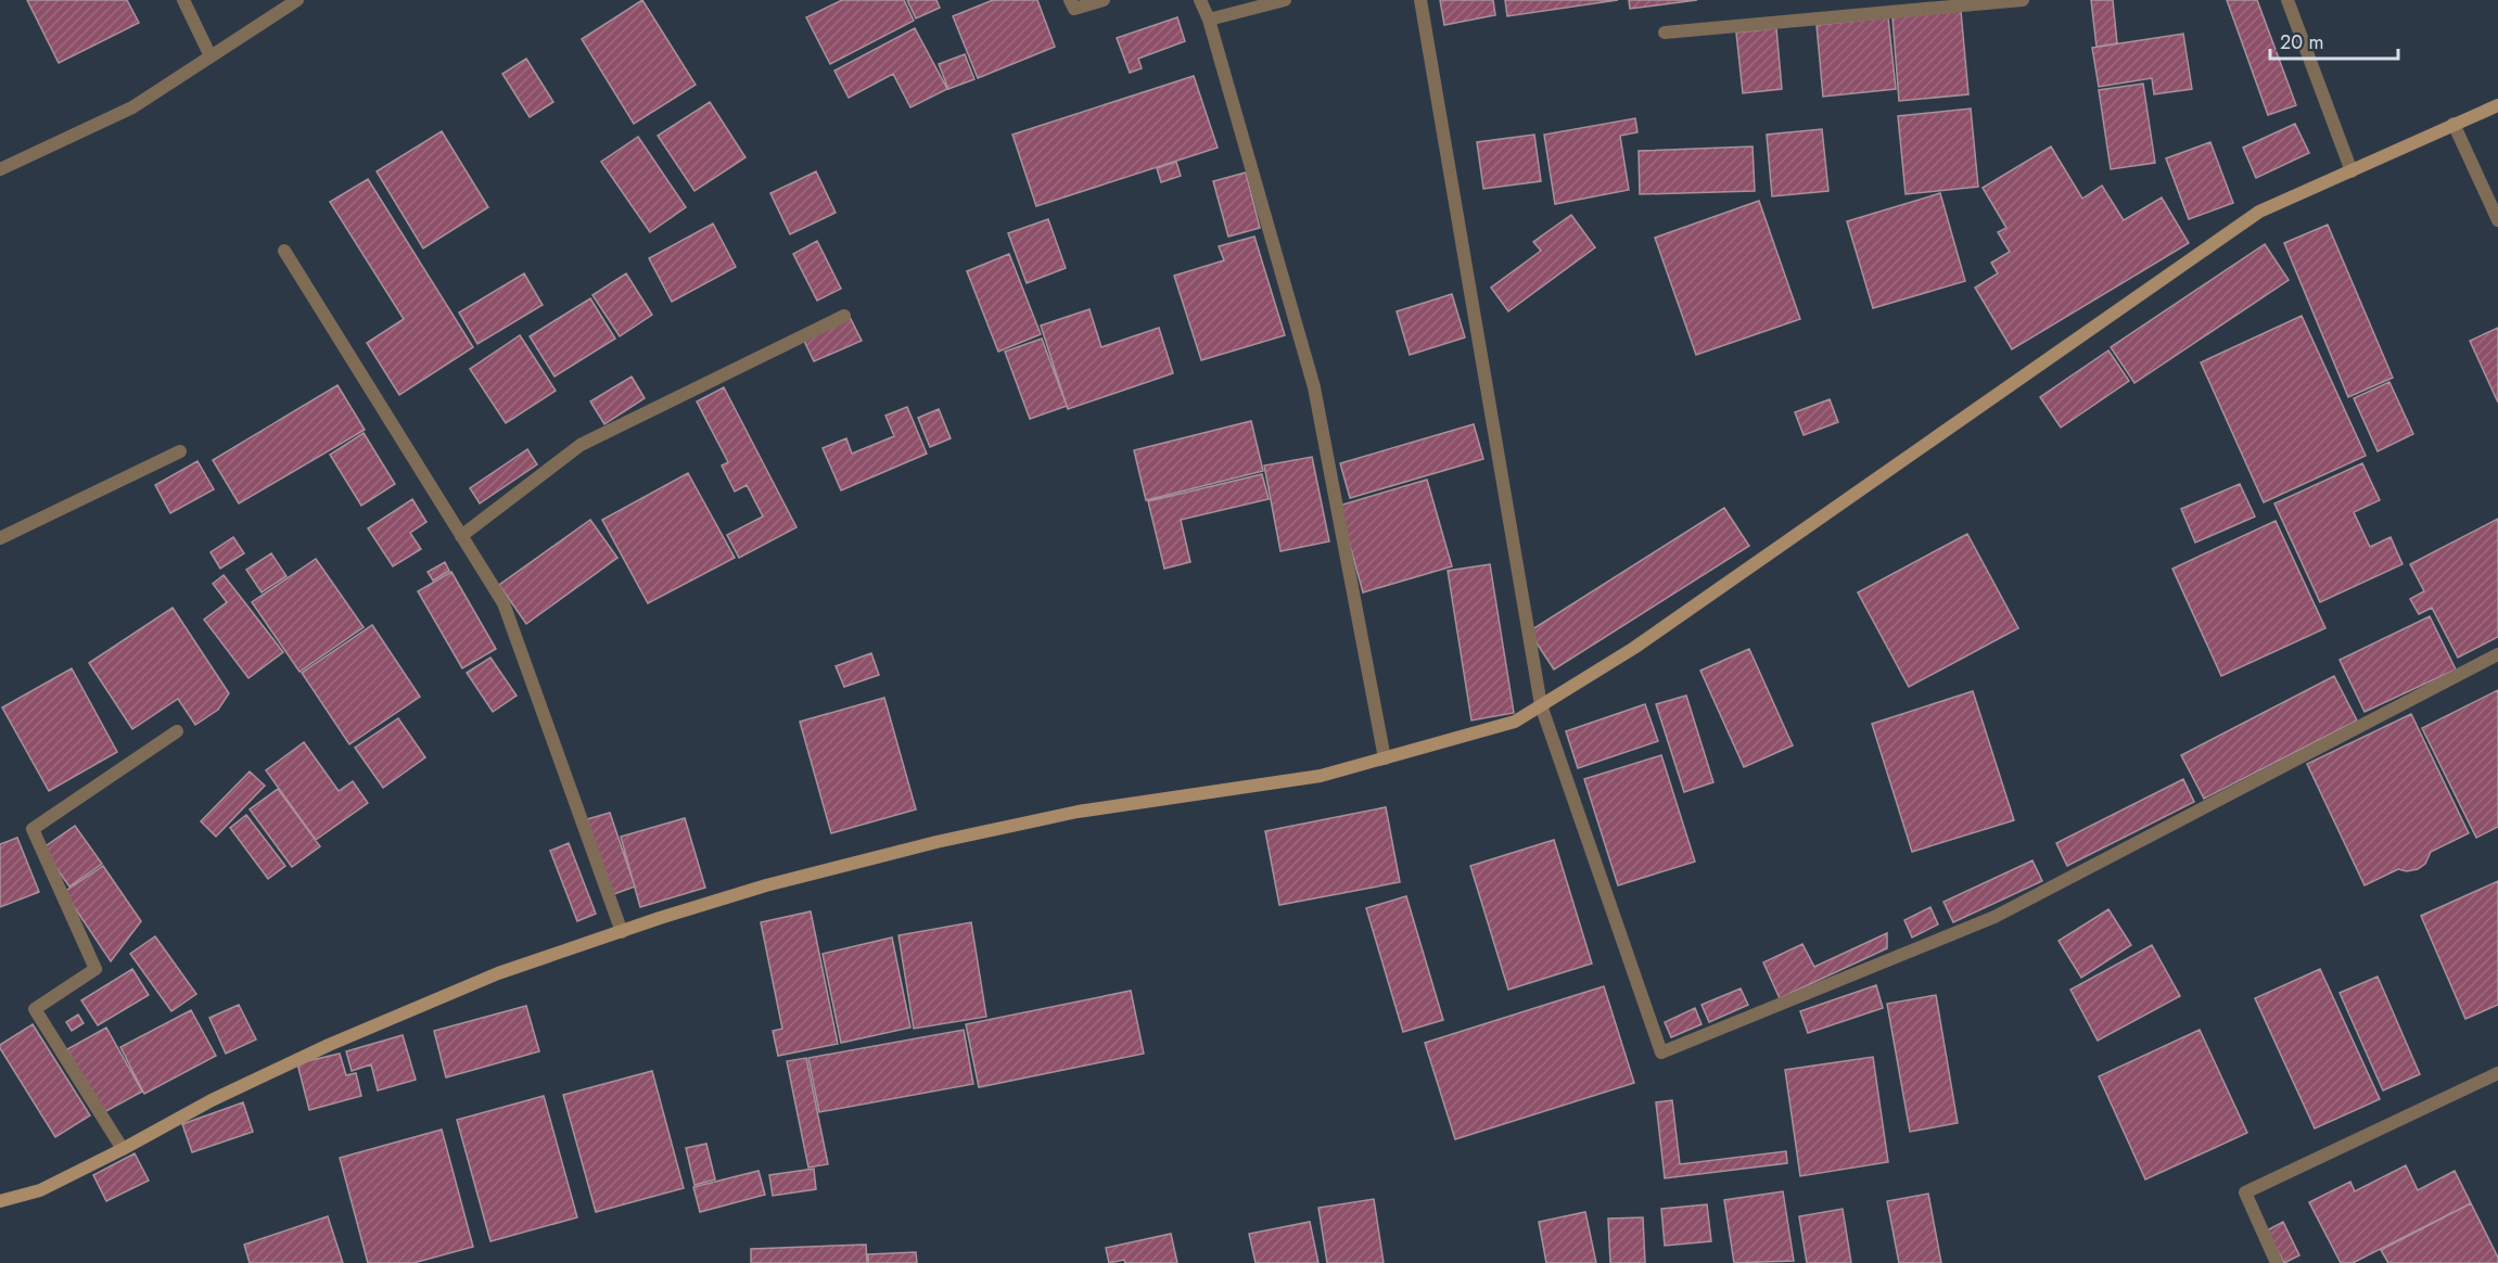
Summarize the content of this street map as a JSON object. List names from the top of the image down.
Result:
{
  "scale_bar": "20 m"
}
